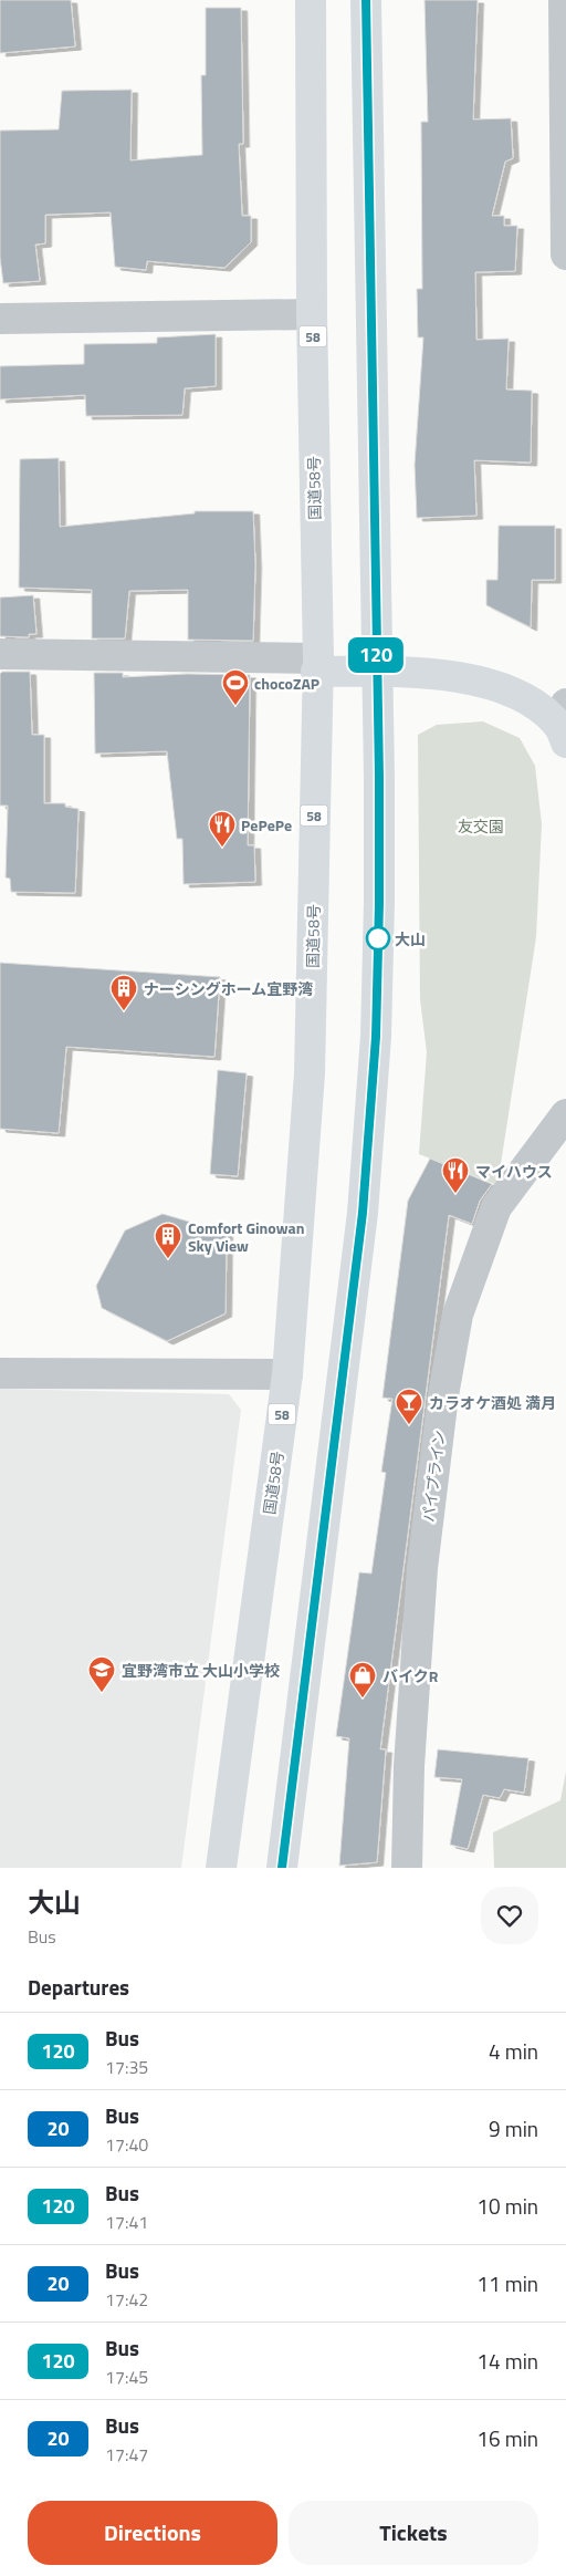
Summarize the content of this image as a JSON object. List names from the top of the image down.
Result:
{
  "streets": {
    "main road": ["58", "国道58号"],
    "street": ["パイプライン"]
  },
  "parks": ["友交園"],
  "places": {
    "sports": ["chocoZAP"],
    "restaurant": ["PePePe", "マイハウス"],
    "other": ["大山"],
    "building": ["ナーシングホーム宜野湾", "Comfort Ginowan Sky View"],
    "bar": ["カラオケ酒処 満月"],
    "school or university": ["宜野湾市立 大山小学校"],
    "shop": ["バイクR"]
  },
  "lines": ["bus line 120"],
  "page": {
    "on_map": "120",
    "heading": [
      ["大山", "Bus"],
      "Departures"
    ],
    "list": [
      {
        "mark": "120",
        "name": "Bus",
        "note": "17:35",
        "value": "4 min"
      },
      {
        "mark": "20",
        "name": "Bus",
        "note": "17:40",
        "value": "9 min"
      },
      {
        "mark": "120",
        "name": "Bus",
        "note": "17:41",
        "value": "10 min"
      },
      {
        "mark": "20",
        "name": "Bus",
        "note": "17:42",
        "value": "11 min"
      },
      {
        "mark": "120",
        "name": "Bus",
        "note": "17:45",
        "value": "14 min"
      },
      {
        "mark": "20",
        "name": "Bus",
        "note": "17:47",
        "value": "16 min"
      }
    ],
    "buttons": ["Directions", "Tickets"]
  }
}
